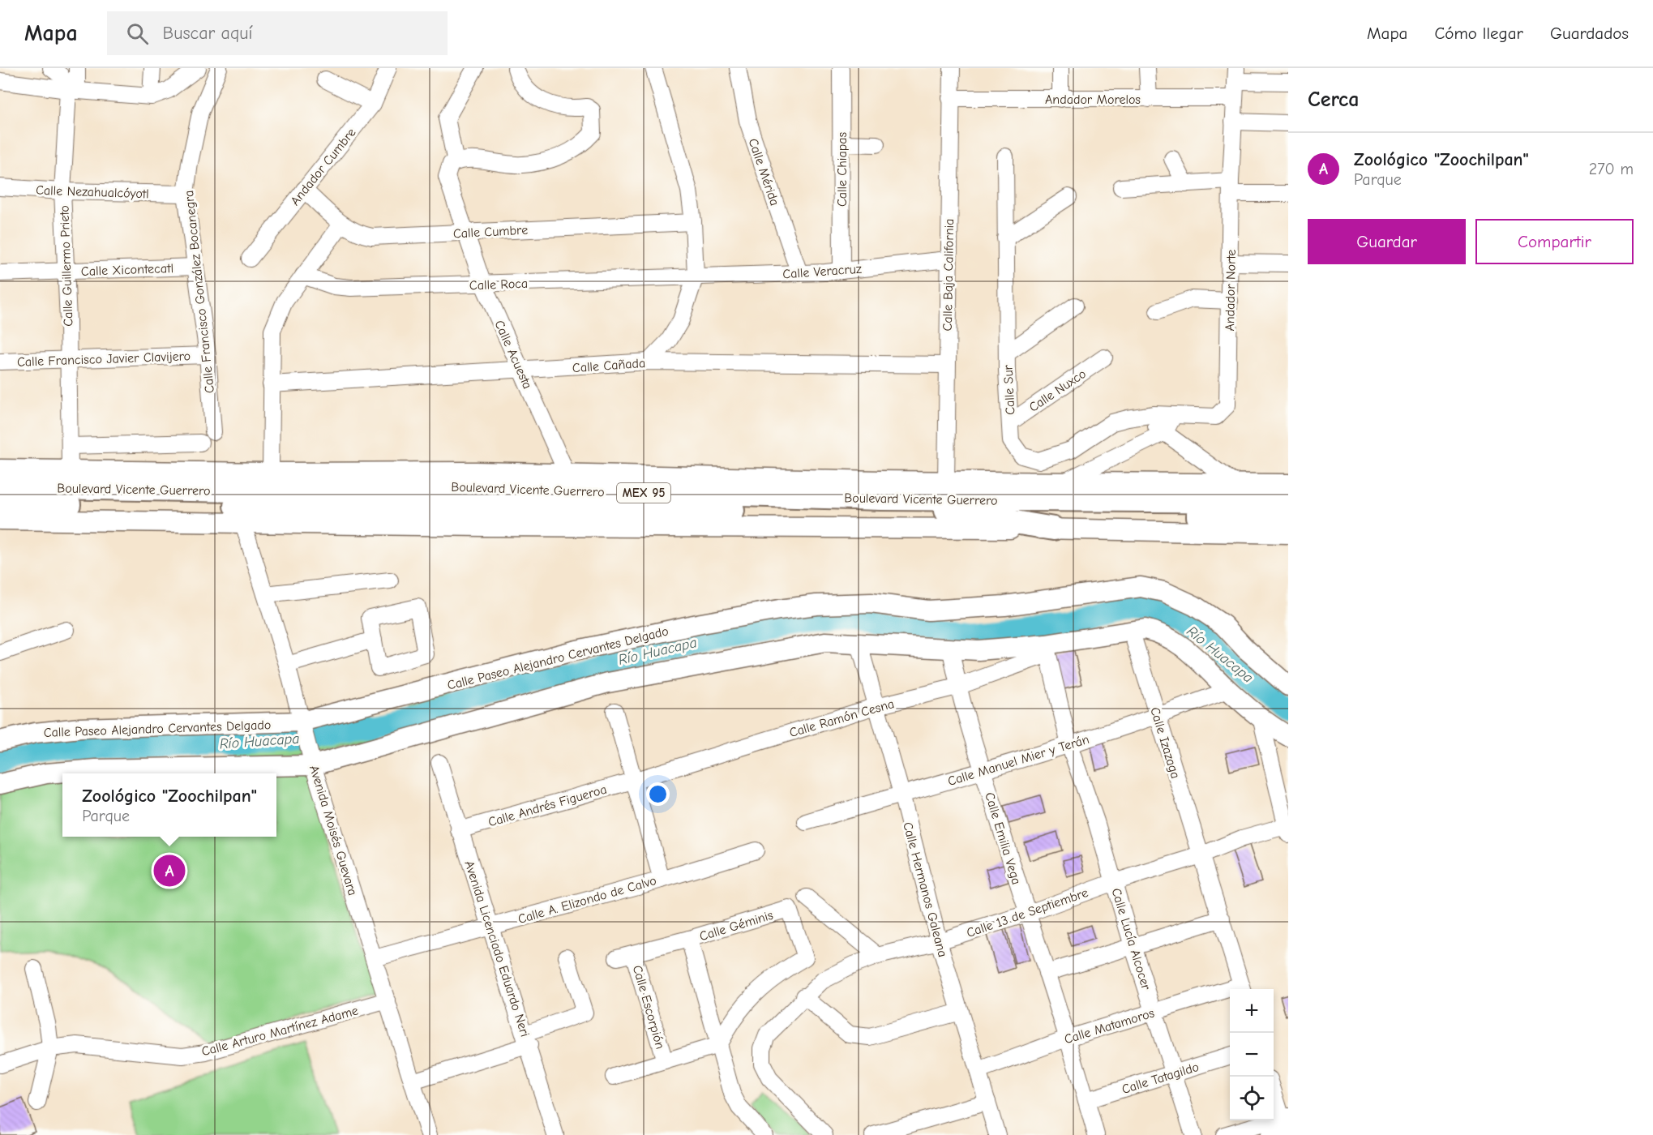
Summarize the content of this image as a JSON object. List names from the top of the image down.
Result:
{
  "streets": {
    "highway": ["Boulevard Vicente Guerrero", "MEX 95"],
    "main road": ["Calle Paseo Alejandro Cervantes Delgado"],
    "street": [
      "Andador Morelos",
      "Andador Cumbre",
      "Calle Chiapas",
      "Calle Mérida",
      "Calle Nezahualcóyotl",
      "Calle Cumbre",
      "Calle Guillermo Prieto",
      "Calle Xicontecatl",
      "Calle Veracruz",
      "Calle Baja California",
      "Calle Roca",
      "Andador Norte",
      "Calle Francisco González Bocanegra",
      "Calle Acuesta",
      "Calle Francisco Javier Clavijero",
      "Calle Cañada",
      "Calle Sur",
      "Calle Nuxco",
      "Calle Ramón Cesna",
      "Calle Izazaga",
      "Calle Manuel Mier y Terán",
      "Calle Andrés Figueroa",
      "Avenida Moisés Guevara",
      "Calle Emilia Vega",
      "Calle Hermanos Galeana",
      "Calle A. Elizondo de Calvo",
      "Calle 13 de Septiembre",
      "Calle Géminis",
      "Calle Lucía Alcocer",
      "Avenida Licenciado Eduardo Neri",
      "Calle Escorpión",
      "Calle Matamoros",
      "Calle Arturo Martínez Adame",
      "Calle Tatagildo"
    ]
  },
  "crossings": [
    ["Andador Morelos", "Calle Baja California"],
    ["Andador Morelos", "Andador Norte"],
    ["Andador Cumbre", "Calle Cumbre"],
    ["Calle Chiapas", "Calle Veracruz"],
    ["Calle Mérida", "Calle Veracruz"],
    ["Calle Nezahualcóyotl", "Calle Guillermo Prieto"],
    ["Calle Nezahualcóyotl", "Calle Francisco González Bocanegra"],
    ["Calle Cumbre", "Calle Acuesta"],
    ["Calle Guillermo Prieto", "Calle Xicontecatl"],
    ["Calle Guillermo Prieto", "Calle Francisco Javier Clavijero"],
    ["Calle Guillermo Prieto", "Boulevard Vicente Guerrero"],
    ["Calle Xicontecatl", "Calle Francisco González Bocanegra"],
    ["Calle Veracruz", "Calle Baja California"],
    ["Calle Veracruz", "Calle Roca"],
    ["Calle Baja California", "Calle Cañada"],
    ["Calle Baja California", "Boulevard Vicente Guerrero"],
    ["Calle Roca", "Calle Acuesta"],
    ["Andador Norte", "Calle Sur"],
    ["Calle Francisco González Bocanegra", "Calle Francisco Javier Clavijero"],
    ["Calle Acuesta", "Calle Cañada"],
    ["Calle Acuesta", "Boulevard Vicente Guerrero"],
    ["Calle Sur", "Calle Nuxco"],
    ["Calle Paseo Alejandro Cervantes Delgado", "Avenida Moisés Guevara"],
    ["Calle Ramón Cesna", "Calle Andrés Figueroa"],
    ["Calle Ramón Cesna", "Calle Emilia Vega"],
    ["Calle Ramón Cesna", "Calle Hermanos Galeana"],
    ["Calle Ramón Cesna", "Calle A. Elizondo de Calvo"],
    ["Calle Ramón Cesna", "Calle Lucía Alcocer"],
    ["Calle Izazaga", "Calle Manuel Mier y Terán"],
    ["Calle Izazaga", "Calle 13 de Septiembre"],
    ["Calle Manuel Mier y Terán", "Calle Emilia Vega"],
    ["Calle Manuel Mier y Terán", "Calle Hermanos Galeana"],
    ["Calle Manuel Mier y Terán", "Calle Lucía Alcocer"],
    ["Calle Andrés Figueroa", "Calle A. Elizondo de Calvo"],
    ["Calle Andrés Figueroa", "Avenida Licenciado Eduardo Neri"],
    ["Avenida Moisés Guevara", "Calle A. Elizondo de Calvo"],
    ["Avenida Moisés Guevara", "Calle Arturo Martínez Adame"],
    ["Calle Emilia Vega", "Calle 13 de Septiembre"],
    ["Calle Emilia Vega", "Calle Matamoros"],
    ["Calle Emilia Vega", "Calle Tatagildo"],
    ["Calle Hermanos Galeana", "Calle 13 de Septiembre"],
    ["Calle Hermanos Galeana", "Calle Matamoros"],
    ["Calle A. Elizondo de Calvo", "Avenida Licenciado Eduardo Neri"],
    ["Calle 13 de Septiembre", "Calle Lucía Alcocer"],
    ["Calle Géminis", "Calle Escorpión"],
    ["Calle Lucía Alcocer", "Calle Matamoros"],
    ["Calle Lucía Alcocer", "Calle Tatagildo"]
  ],
  "water": ["Río Huacapa"],
  "page": {
    "header": "Mapa",
    "search": "Buscar aquí",
    "nav": ["Mapa", "Cómo llegar", "Guardados"],
    "heading": "Cerca",
    "list": [
      {
        "mark": "A",
        "name": "Zoológico \"Zoochilpan\"",
        "note": "Parque",
        "value": "270 m"
      }
    ],
    "buttons": ["Guardar", "Compartir"],
    "popup": ["Zoológico \"Zoochilpan\"", "Parque"],
    "pins": "A",
    "map_buttons": ["+", "−"]
  }
}
